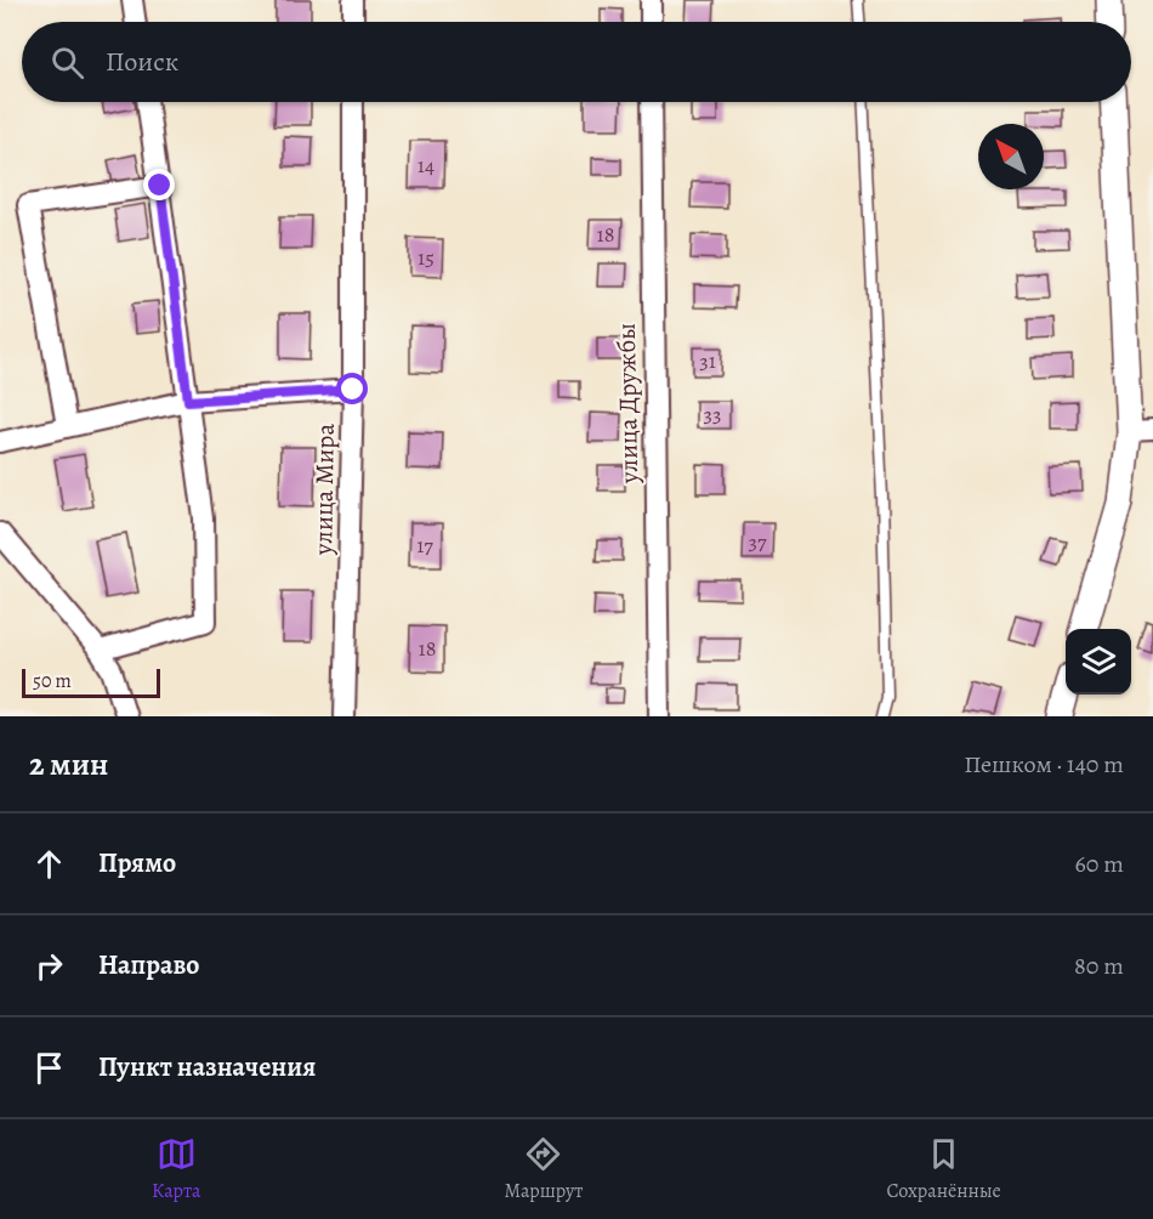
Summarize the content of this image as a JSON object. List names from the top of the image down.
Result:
{
  "streets": {
    "street": ["улица Дружбы", "улица Мира"]
  },
  "house_numbers": [
    "14",
    "18",
    "15",
    "31",
    "33",
    "37",
    "17",
    "18"
  ],
  "scale_bar": "50 m",
  "north": "top left",
  "page": {
    "search": "Поиск",
    "scale": "50 m",
    "heading": ["2 мин", "Пешком · 140 m"],
    "list": [
      ["Прямо", "60 m"],
      ["Направо", "80 m"],
      "Пункт назначения"
    ],
    "nav": ["Карта", "Маршрут", "Сохранённые"]
  }
}
